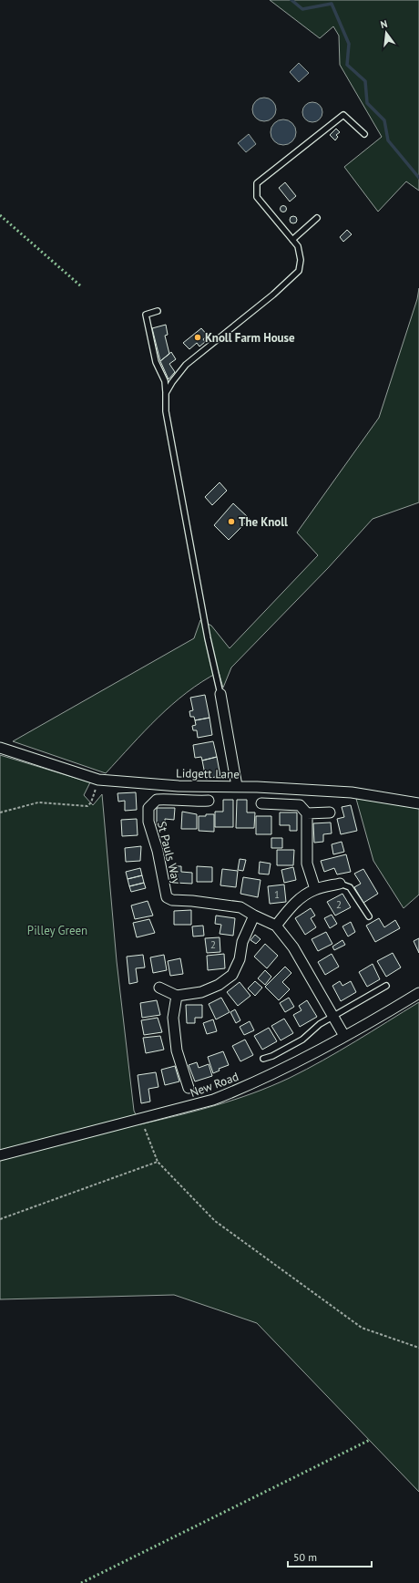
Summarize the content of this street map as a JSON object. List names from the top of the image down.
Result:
{
  "streets": {
    "street": ["Lidgett Lane", "St Pauls Way", "New Road"]
  },
  "crossings": [
    ["St Pauls Way", "New Road"]
  ],
  "parks": ["Pilley Green"],
  "places": ["Knoll Farm House", "The Knoll"],
  "house_numbers": ["1", "2", "2"],
  "scale_bar": "50 m",
  "north": "top"
}
